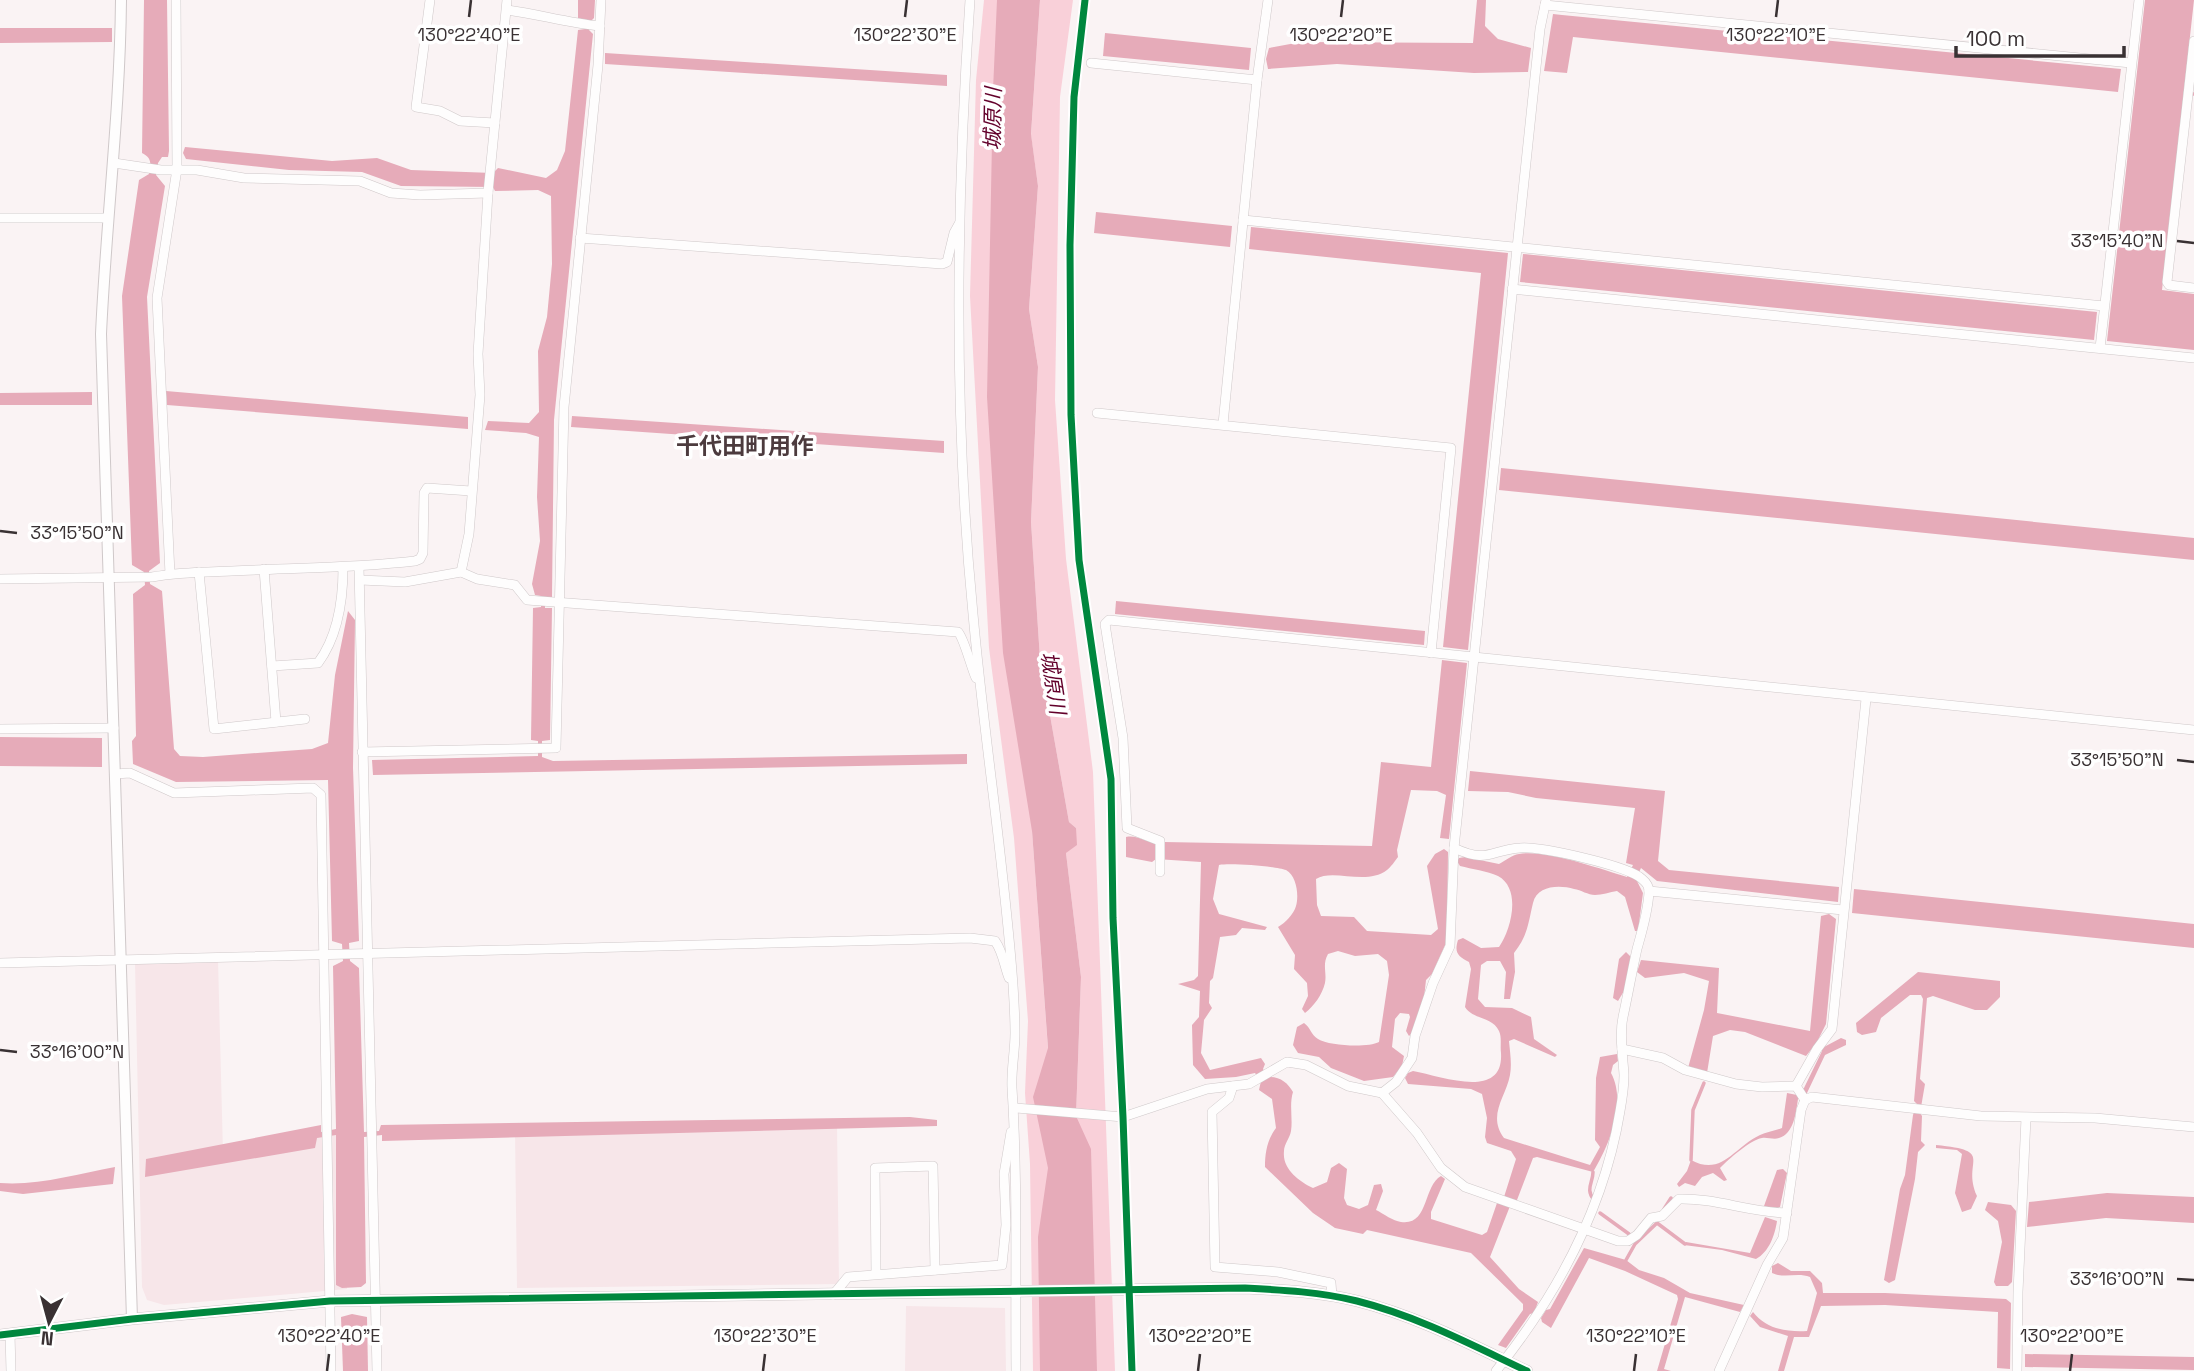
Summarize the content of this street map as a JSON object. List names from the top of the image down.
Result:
{
  "districts": ["千代田町用作"],
  "water": ["城原川"],
  "scale_bar": "100 m",
  "north": "bottom",
  "coordinates": [
    "130°22'40\"E",
    "130°22'30\"E",
    "130°22'20\"E",
    "130°22'10\"E",
    "33°15'40\"N",
    "33°15'50\"N",
    "33°16'00\"N",
    "130°22'00\"E"
  ]
}
